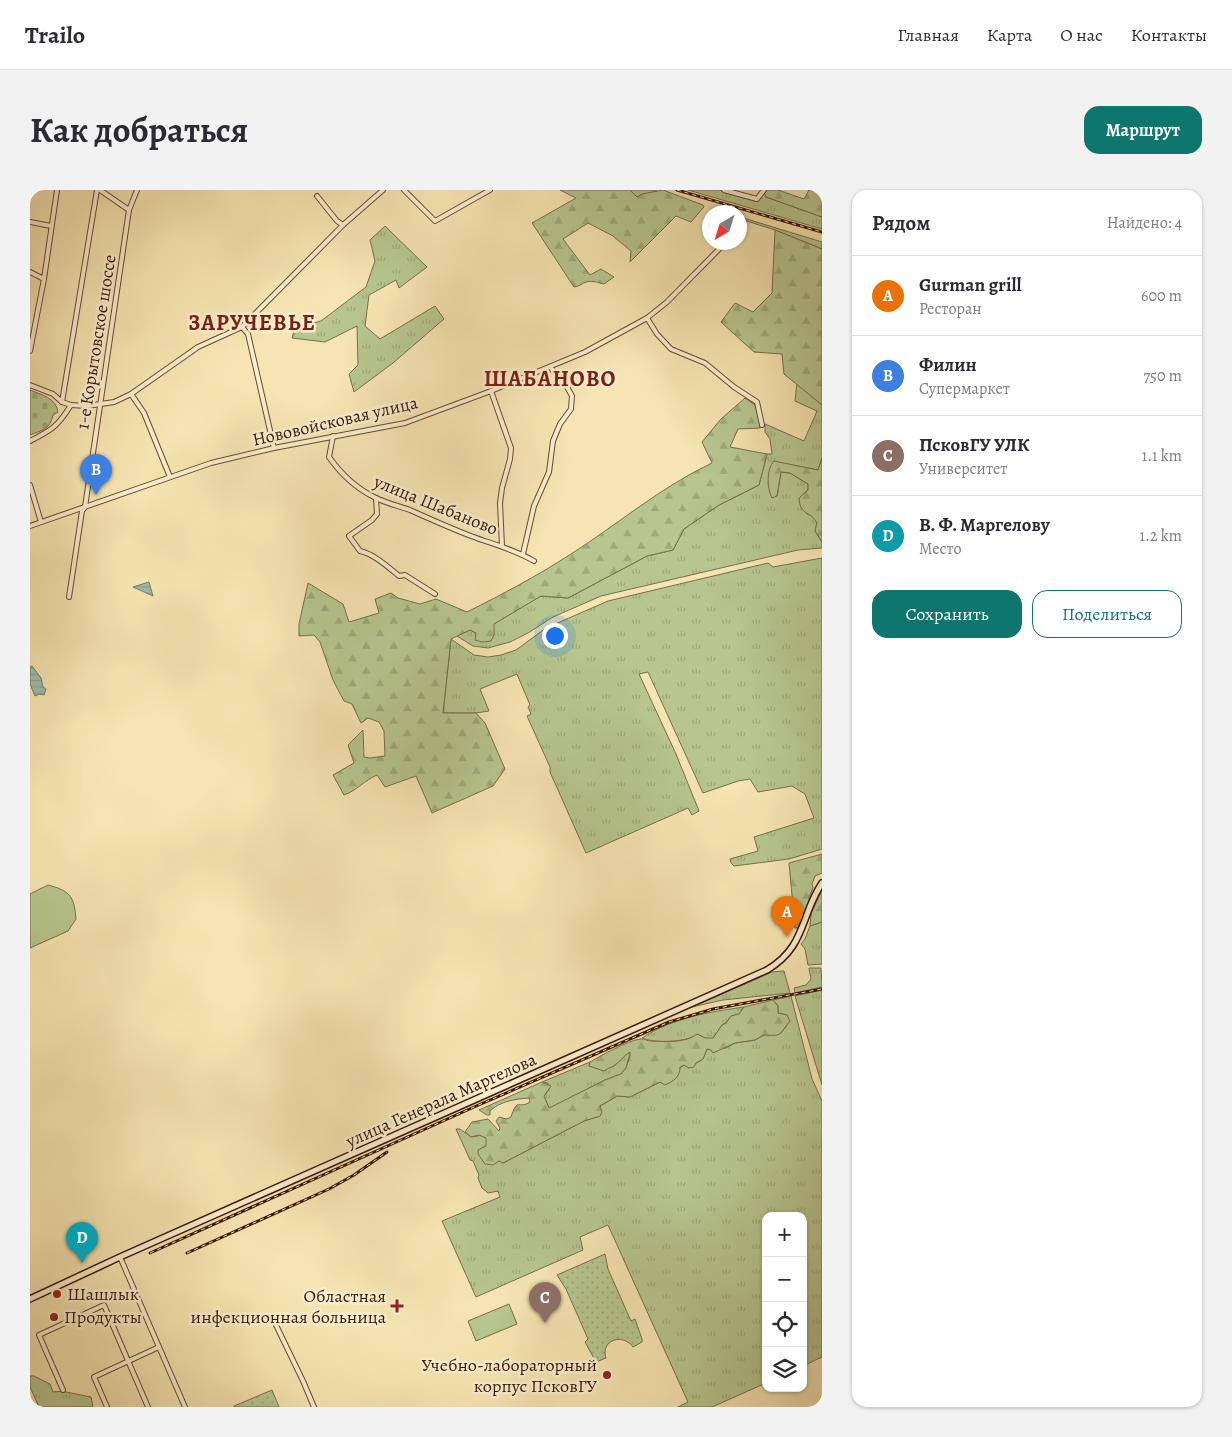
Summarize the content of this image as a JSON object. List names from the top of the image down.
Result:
{
  "streets": {
    "main road": ["улица Генерала Маргелова"],
    "street": ["1-е Корытовское шоссе", "Нововойсковая улица", "улица Шабаново"]
  },
  "crossings": [
    ["1-е Корытовское шоссе", "Нововойсковая улица"],
    ["Нововойсковая улица", "улица Шабаново"]
  ],
  "districts": ["ЗАРУЧЕВЬЕ", "ШАБАНОВО"],
  "places": {
    "other": ["Шашлык", "Продукты", "Учебно-лабораторный корпус ПсковГУ"],
    "health": ["Областная инфекционная больница"]
  },
  "north": "bottom left",
  "page": {
    "header": "Trailo",
    "nav": [
      "Главная",
      "Карта",
      "О нас",
      "Контакты"
    ],
    "title": "Как добраться",
    "buttons": [
      "Маршрут",
      ["Сохранить", "Поделиться"]
    ],
    "heading": ["Рядом", "Найдено: 4"],
    "list": [
      {
        "mark": "A",
        "name": "Gurman grill",
        "note": "Ресторан",
        "value": "600 m"
      },
      {
        "mark": "B",
        "name": "Филин",
        "note": "Супермаркет",
        "value": "750 m"
      },
      {
        "mark": "C",
        "name": "ПсковГУ УЛК",
        "note": "Университет",
        "value": "1.1 km"
      },
      {
        "mark": "D",
        "name": "В. Ф. Маргелову",
        "note": "Место",
        "value": "1.2 km"
      }
    ],
    "pins": [
      "B",
      "A",
      "D",
      "C"
    ],
    "map_buttons": ["+", "−"]
  }
}
